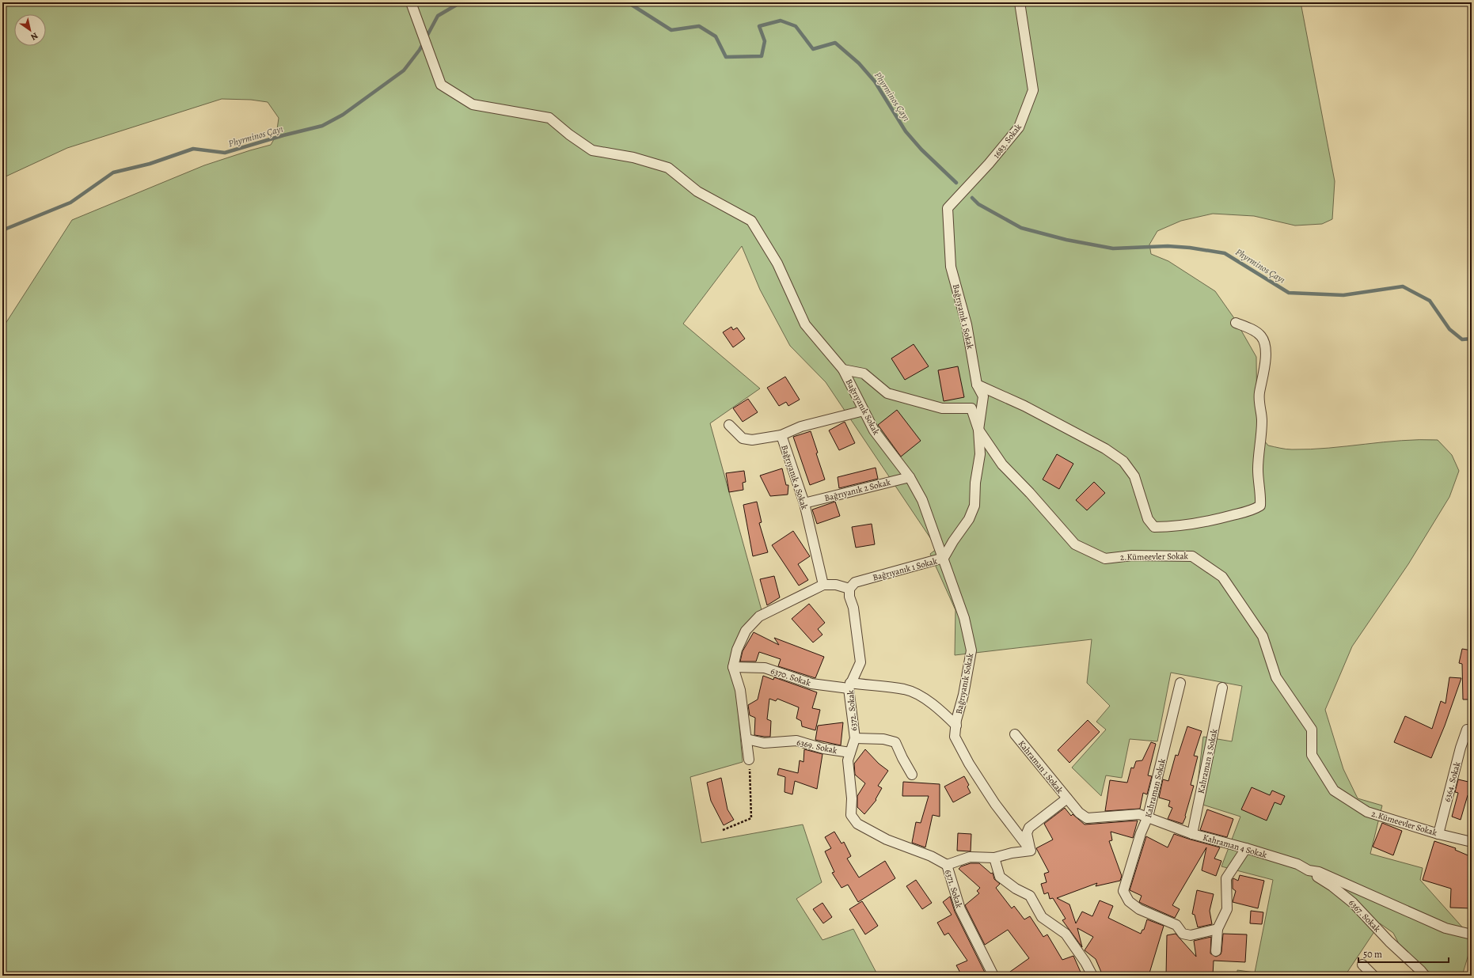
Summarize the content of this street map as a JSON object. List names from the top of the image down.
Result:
{
  "streets": {
    "street": [
      "1683. Sokak",
      "Bağrıyanık 1 Sokak",
      "Bağrıyanık Sokak",
      "Bağrıyanık 4 Sokak",
      "Bağrıyanık 2 Sokak",
      "2.Kümeevler Sokak",
      "6370. Sokak",
      "6372. Sokak",
      "6369. Sokak",
      "Kahraman 3 Sokak",
      "Kahraman 1 Sokak",
      "6364. Sokak",
      "Kahraman Sokak",
      "Kahraman 4 Sokak",
      "6371. Sokak",
      "6367. Sokak"
    ]
  },
  "crossings": [
    ["1683. Sokak", "Bağrıyanık 1 Sokak"],
    ["Bağrıyanık 1 Sokak", "Bağrıyanık Sokak"],
    ["Bağrıyanık 1 Sokak", "2.Kümeevler Sokak"],
    ["Bağrıyanık 1 Sokak", "6372. Sokak"],
    ["Bağrıyanık Sokak", "Bağrıyanık 4 Sokak"],
    ["Bağrıyanık Sokak", "Bağrıyanık 2 Sokak"],
    ["Bağrıyanık Sokak", "2.Kümeevler Sokak"],
    ["Bağrıyanık Sokak", "6370. Sokak"],
    ["Bağrıyanık 4 Sokak", "Bağrıyanık 2 Sokak"],
    ["2.Kümeevler Sokak", "6364. Sokak"],
    ["6370. Sokak", "6372. Sokak"],
    ["6372. Sokak", "6369. Sokak"],
    ["6372. Sokak", "6371. Sokak"],
    ["Kahraman 3 Sokak", "Kahraman 4 Sokak"],
    ["Kahraman 1 Sokak", "Kahraman 4 Sokak"],
    ["Kahraman Sokak", "Kahraman 4 Sokak"],
    ["Kahraman 4 Sokak", "6367. Sokak"]
  ],
  "water": ["Phyrminos Çayı"],
  "scale_bar": "50 m",
  "north": "bottom right"
}
